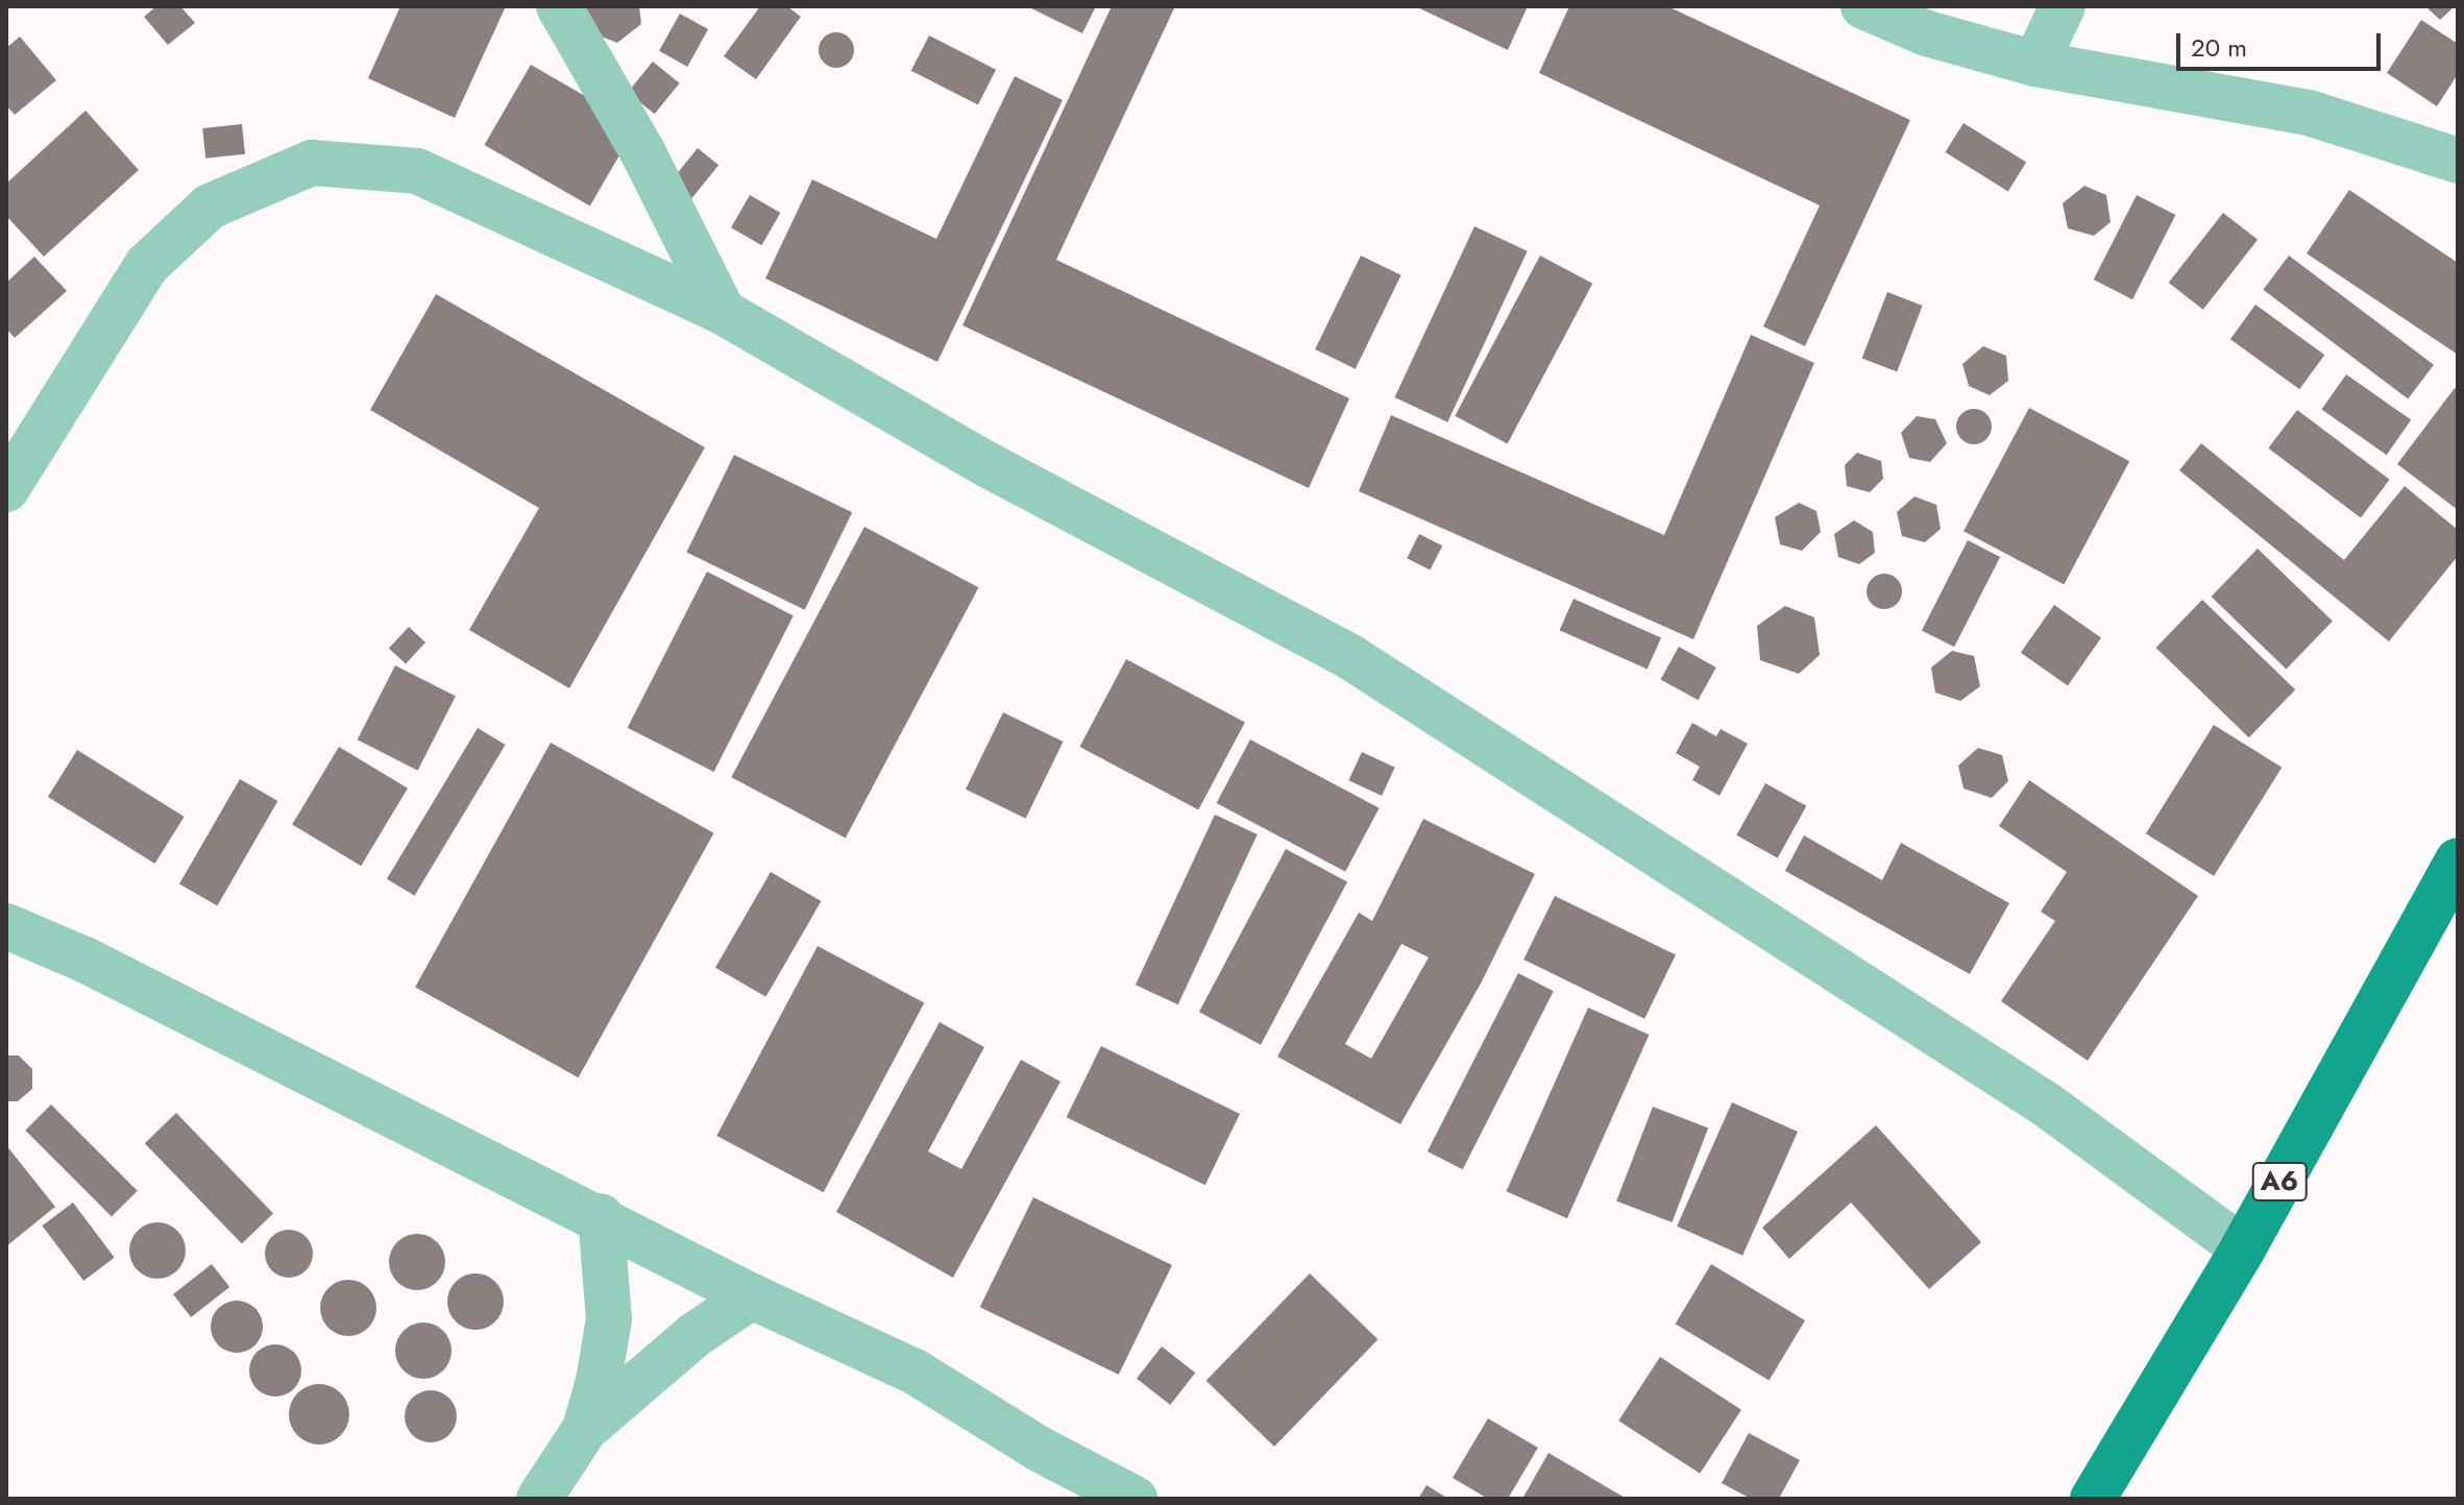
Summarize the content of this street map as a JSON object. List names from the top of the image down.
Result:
{
  "streets": {
    "main road": ["A6"]
  },
  "scale_bar": "20 m"
}
